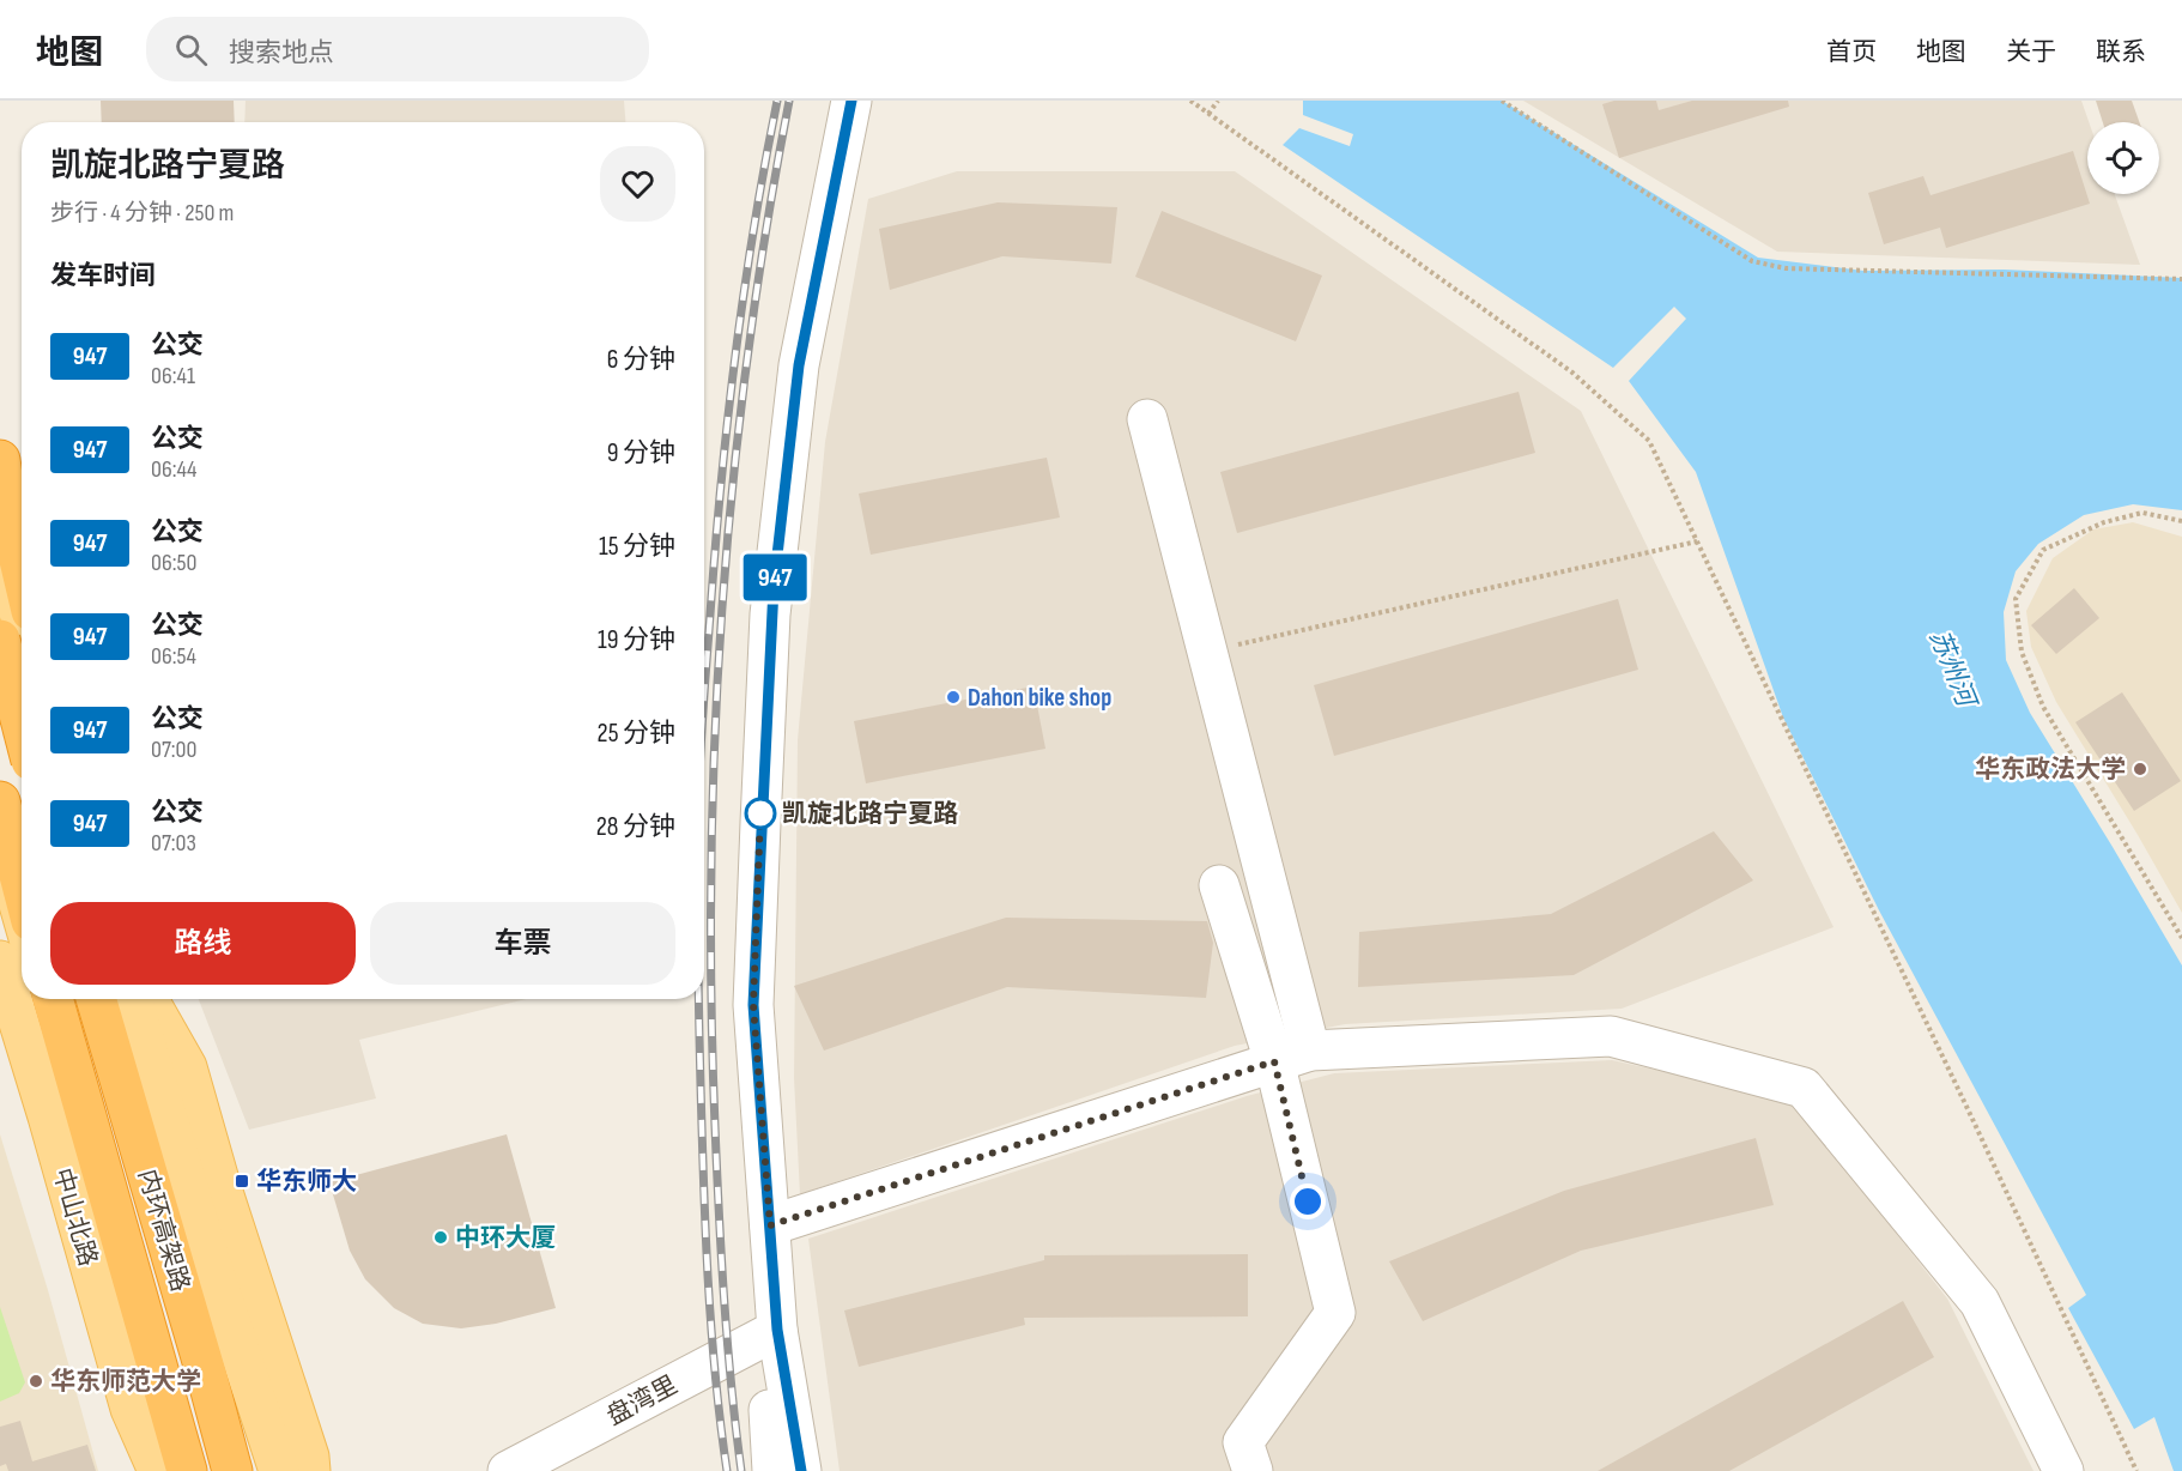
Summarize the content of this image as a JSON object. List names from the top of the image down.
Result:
{
  "streets": {
    "highway": ["内环高架路"],
    "main road": ["中山北路"],
    "street": ["盘湾里"]
  },
  "water": ["苏州河"],
  "places": {
    "other": [
      "Dahon bike shop",
      "华东政法大学",
      "凯旋北路宁夏路",
      "中环大厦",
      "华东师范大学"
    ],
    "transit": ["华东师大"]
  },
  "lines": ["bus line 947"],
  "page": {
    "header": "地图",
    "search": "搜索地点",
    "nav": [
      "首页",
      "地图",
      "关于",
      "联系"
    ],
    "on_map": "947",
    "heading": [
      ["凯旋北路宁夏路", "步行 · 4 分钟 · 250 m"],
      "发车时间"
    ],
    "list": [
      {
        "mark": "947",
        "name": "公交",
        "note": "06:41",
        "value": "6 分钟"
      },
      {
        "mark": "947",
        "name": "公交",
        "note": "06:44",
        "value": "9 分钟"
      },
      {
        "mark": "947",
        "name": "公交",
        "note": "06:50",
        "value": "15 分钟"
      },
      {
        "mark": "947",
        "name": "公交",
        "note": "06:54",
        "value": "19 分钟"
      },
      {
        "mark": "947",
        "name": "公交",
        "note": "07:00",
        "value": "25 分钟"
      },
      {
        "mark": "947",
        "name": "公交",
        "note": "07:03",
        "value": "28 分钟"
      }
    ],
    "buttons": ["路线", "车票"]
  }
}
